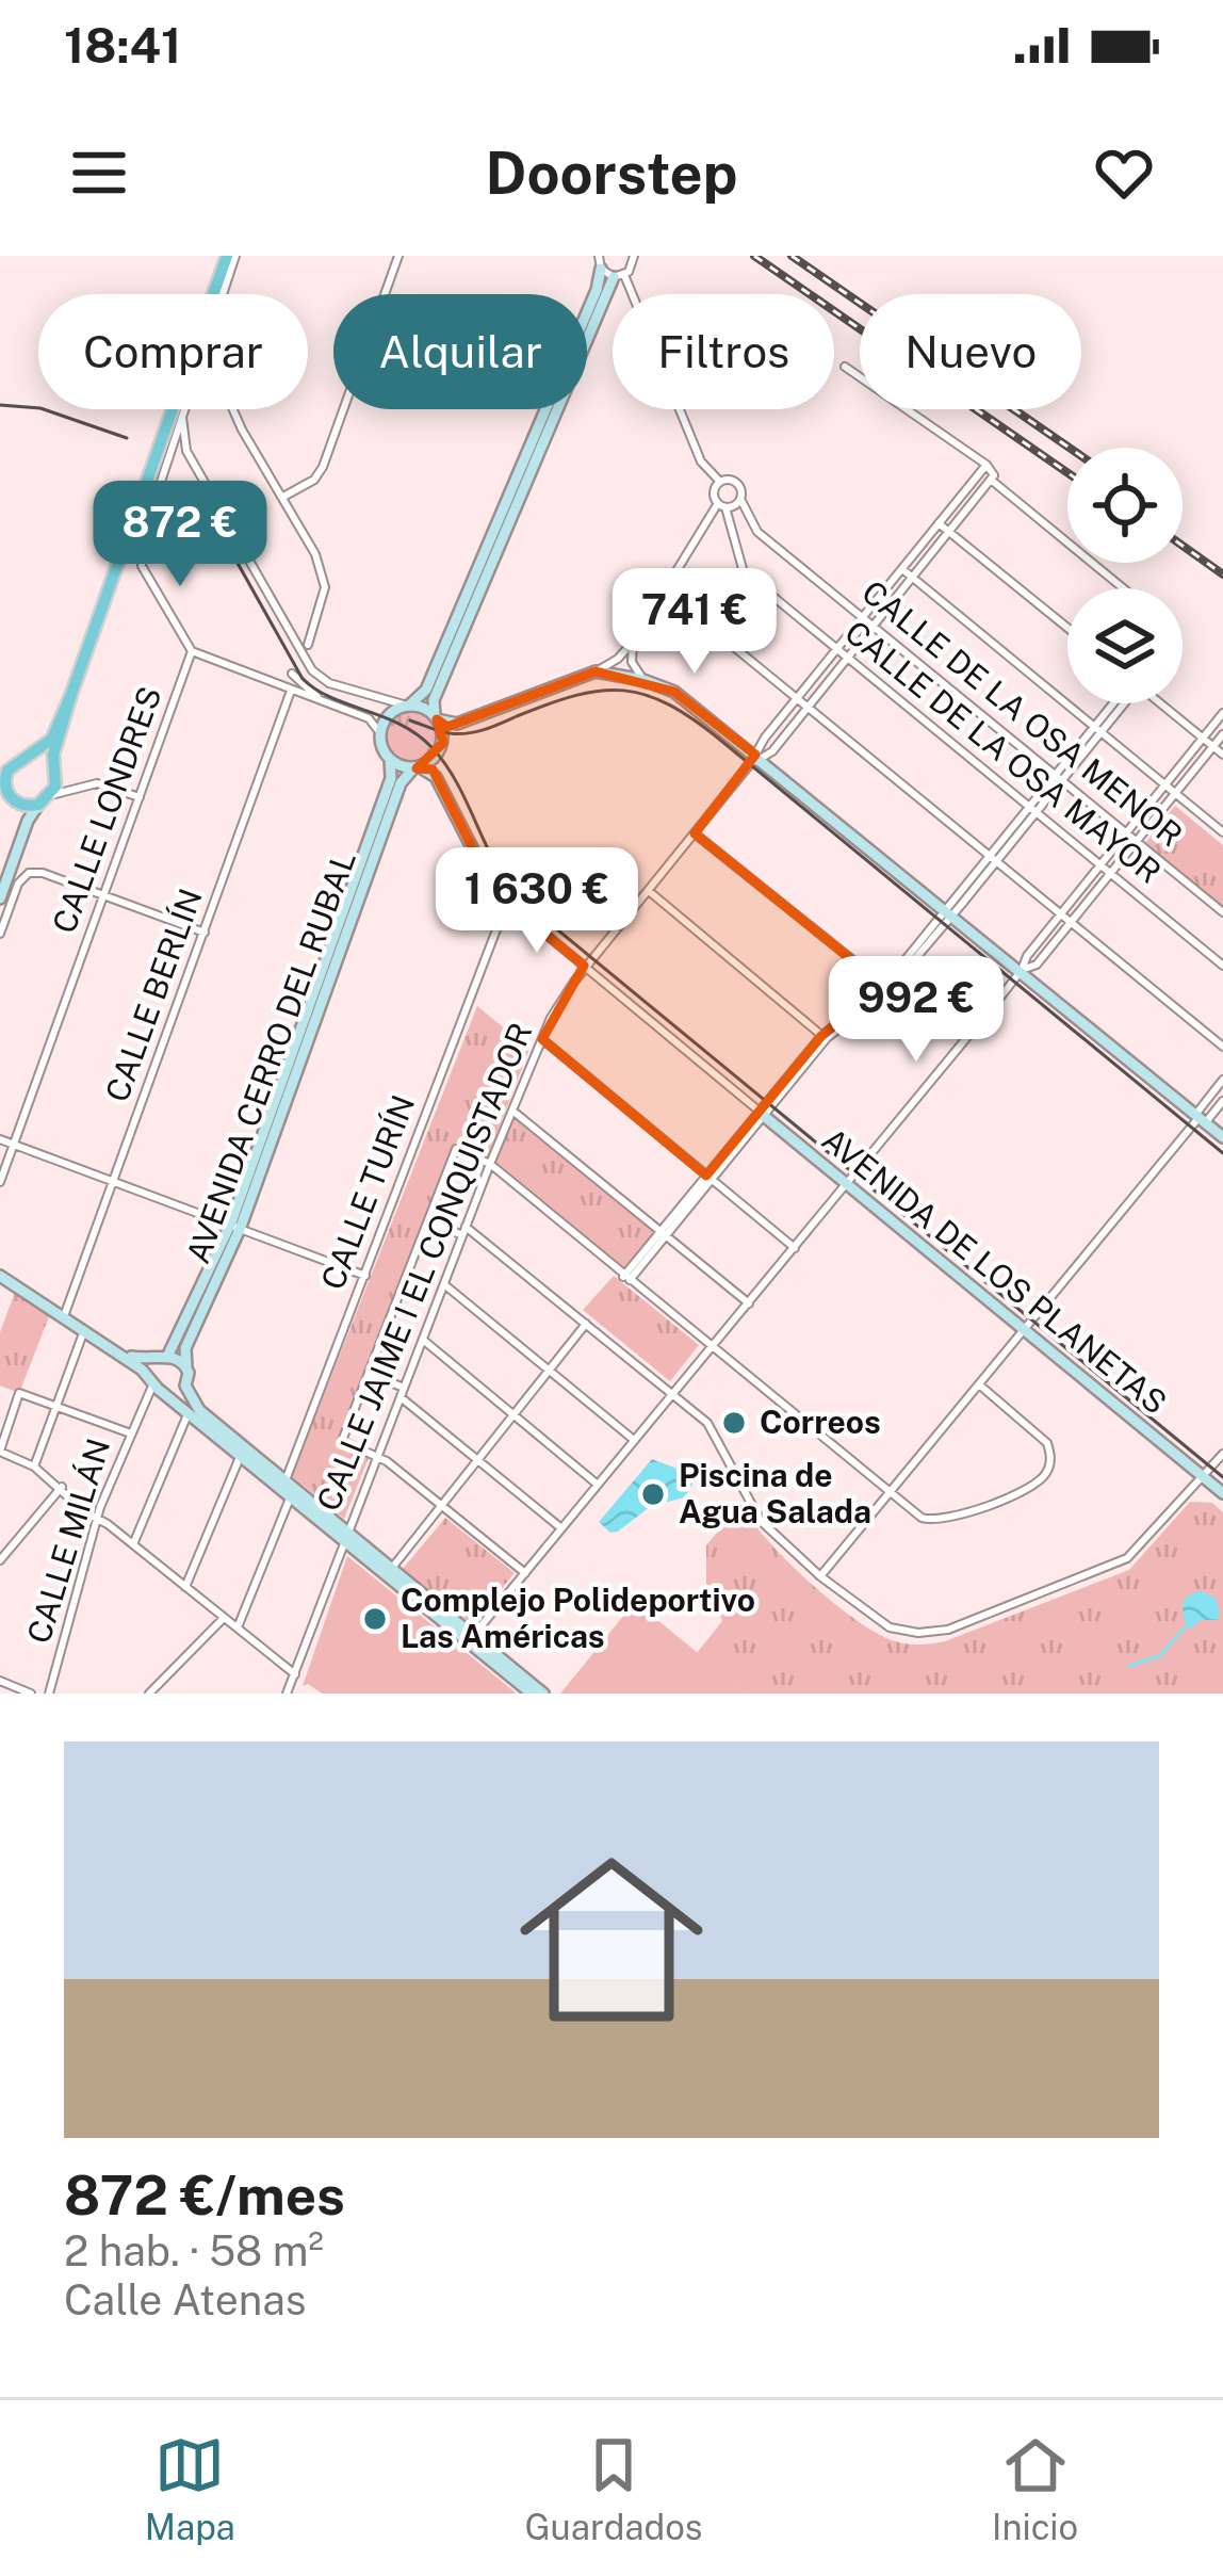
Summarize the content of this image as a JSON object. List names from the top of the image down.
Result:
{
  "streets": {
    "street": [
      "CALLE DE LA OSA MENOR",
      "CALLE DE LA OSA MAYOR",
      "CALLE LONDRES",
      "CALLE BERLÍN",
      "AVENIDA CERRO DEL RUBAL",
      "CALLE TURÍN",
      "CALLE JAIME I EL CONQUISTADOR",
      "AVENIDA DE LOS PLANETAS",
      "CALLE MILÁN"
    ]
  },
  "crossings": [
    ["CALLE DE LA OSA MENOR", "CALLE DE LA OSA MAYOR"],
    ["CALLE DE LA OSA MENOR", "CALLE JAIME I EL CONQUISTADOR"],
    ["CALLE DE LA OSA MAYOR", "CALLE JAIME I EL CONQUISTADOR"],
    ["AVENIDA CERRO DEL RUBAL", "CALLE TURÍN"],
    ["AVENIDA CERRO DEL RUBAL", "CALLE MILÁN"],
    ["CALLE TURÍN", "AVENIDA DE LOS PLANETAS"],
    ["CALLE JAIME I EL CONQUISTADOR", "AVENIDA DE LOS PLANETAS"]
  ],
  "places": ["Correos", "Piscina de Agua Salada", "Complejo Polideportivo Las Américas"],
  "page": {
    "status": "18:41",
    "header": "Doorstep",
    "chip": [
      "Comprar",
      "Alquilar",
      "Filtros",
      "Nuevo"
    ],
    "price": [
      "872 €",
      "741 €",
      "1 630 €",
      "992 €"
    ],
    "list": [
      {
        "name": "872 €/mes",
        "note": "2 hab. · 58 m² · Calle Atenas"
      }
    ],
    "tabs": ["Mapa", "Guardados", "Inicio"]
  }
}
